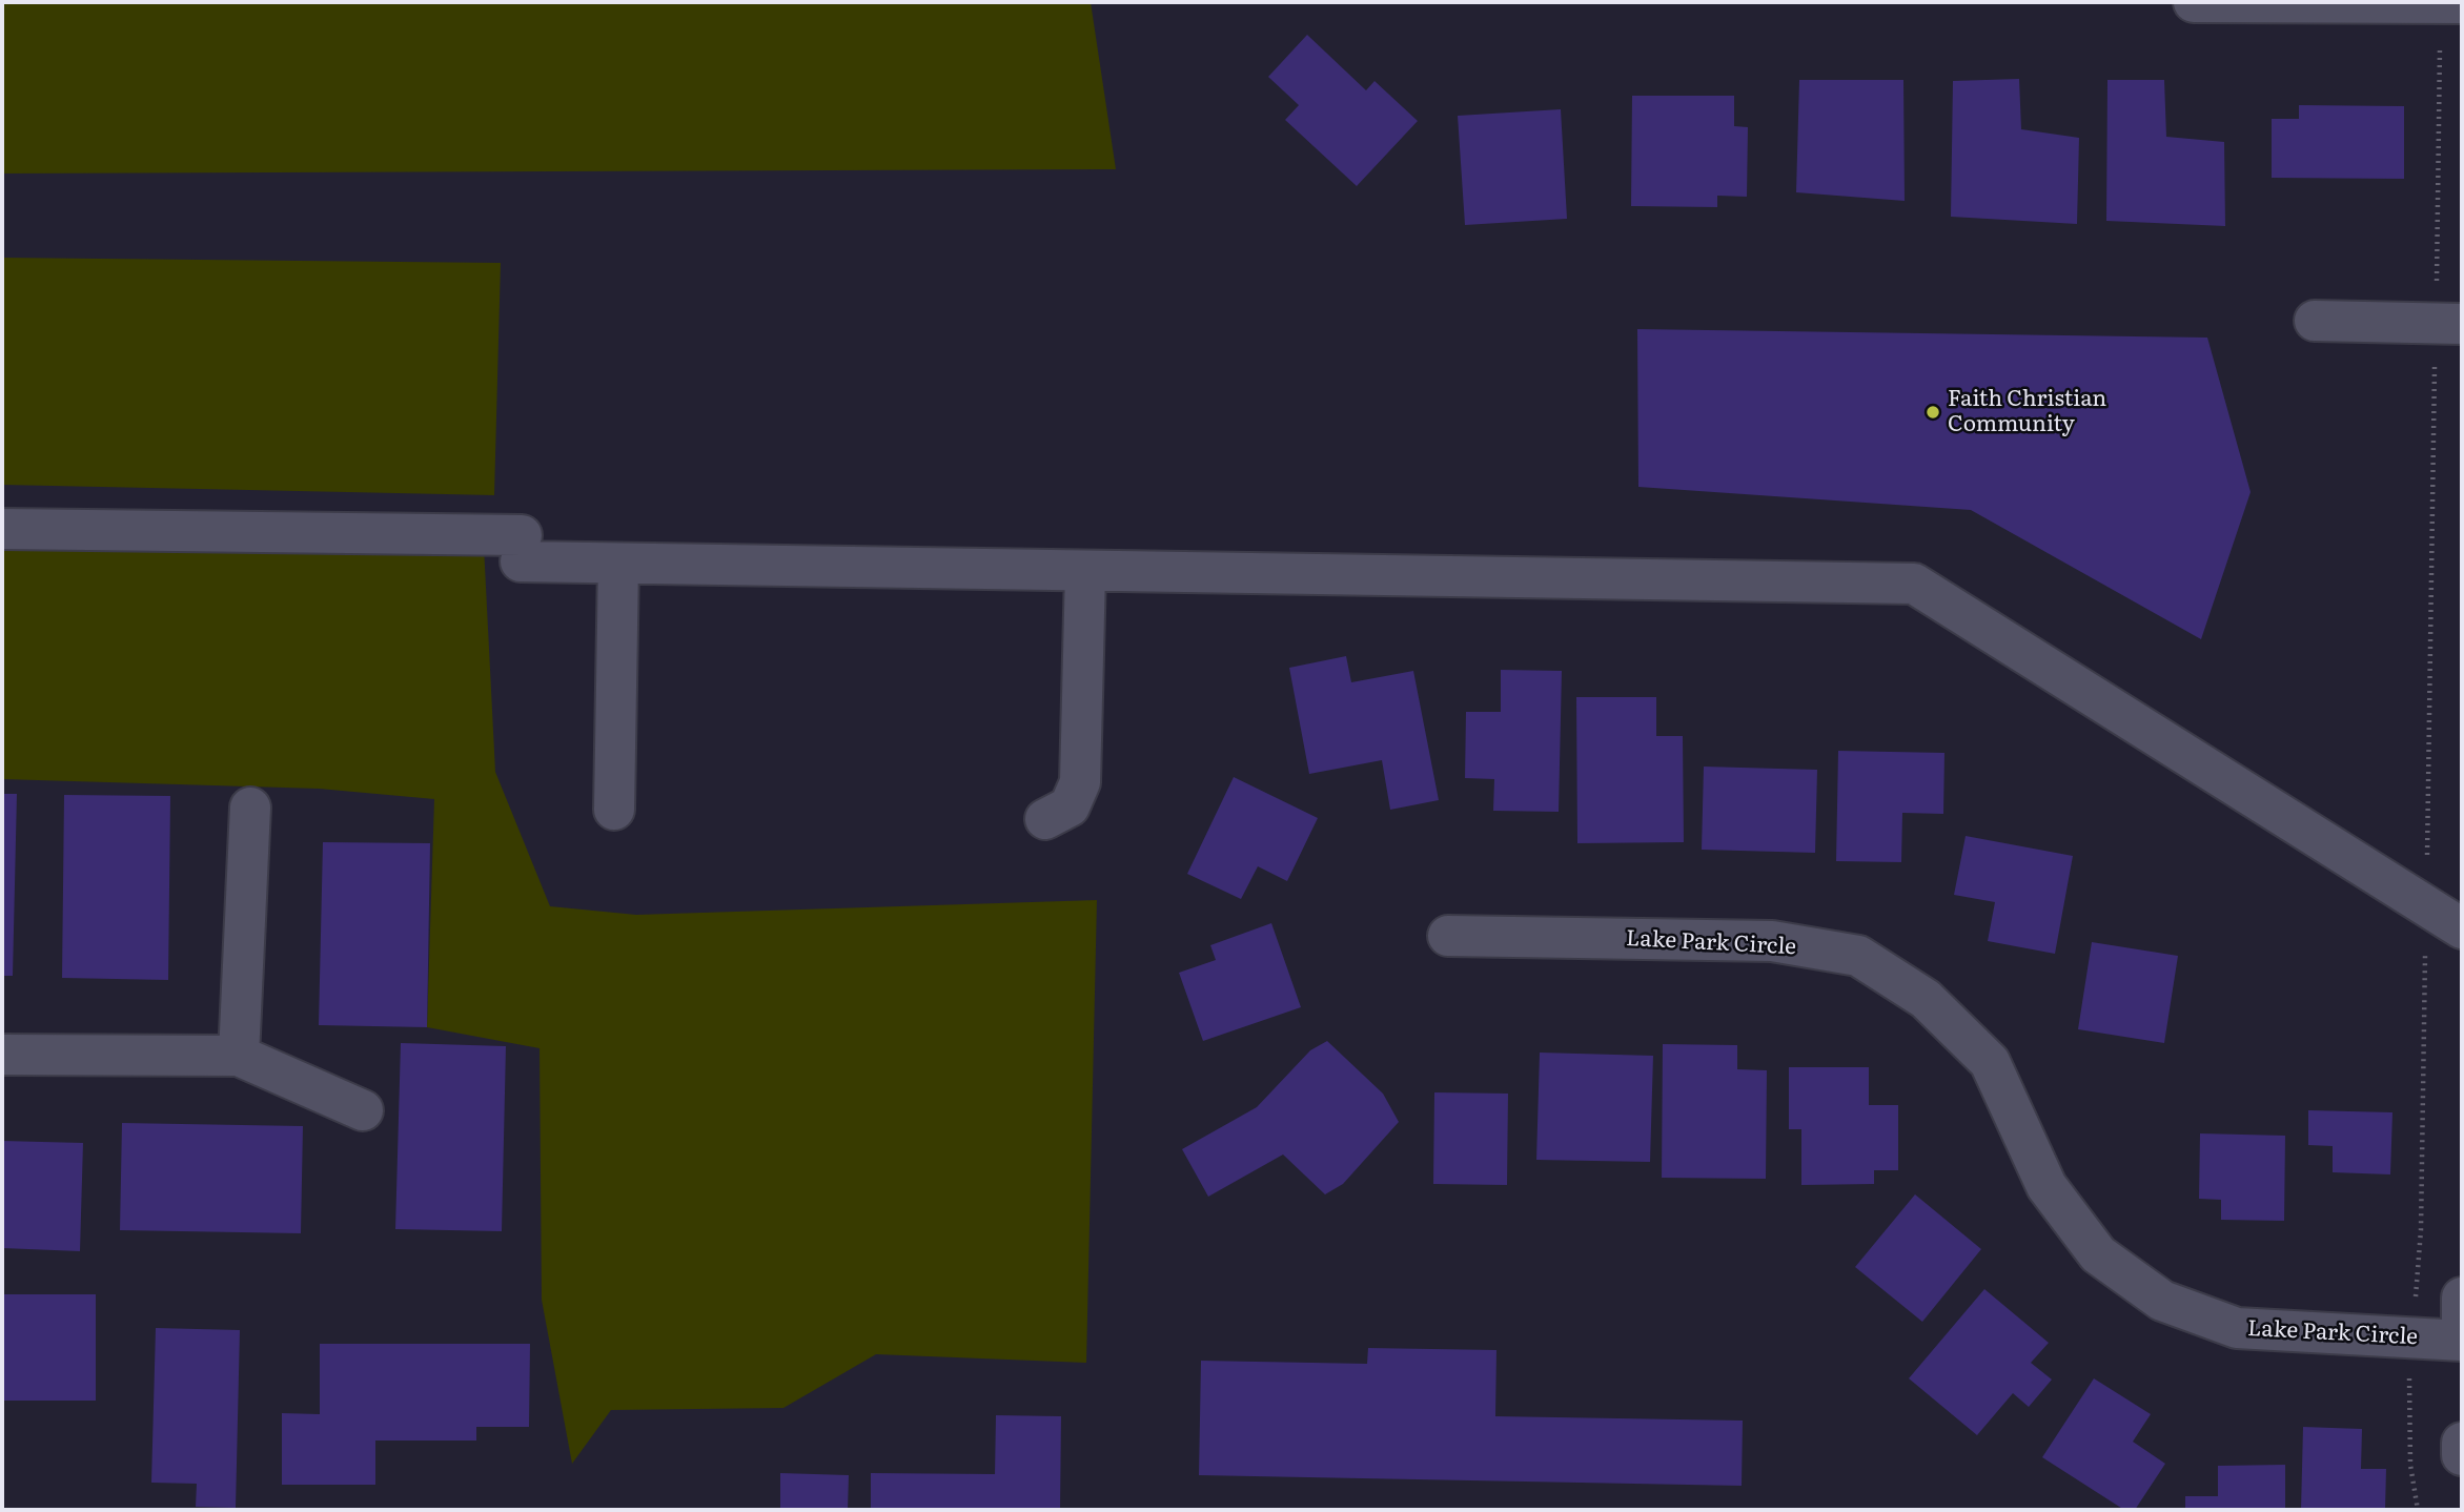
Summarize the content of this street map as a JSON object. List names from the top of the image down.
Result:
{
  "streets": {
    "street": ["Lake Park Circle"]
  },
  "places": ["Faith Christian Community"]
}
